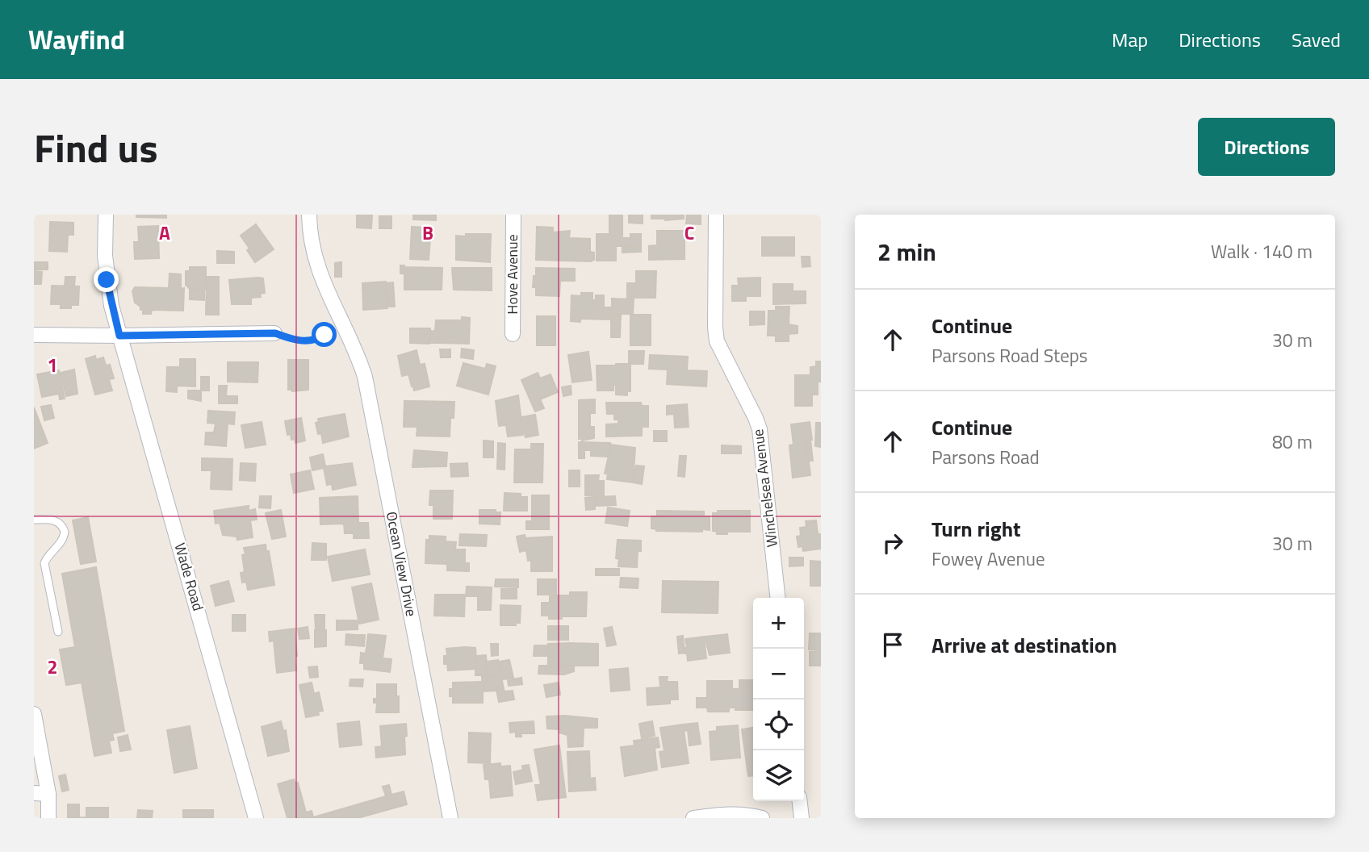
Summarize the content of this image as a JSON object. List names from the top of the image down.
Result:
{
  "streets": {
    "street": [
      "Hove Avenue",
      "Winchelsea Avenue",
      "Ocean View Drive",
      "Wade Road"
    ]
  },
  "page": {
    "header": "Wayfind",
    "nav": ["Map", "Directions", "Saved"],
    "title": "Find us",
    "buttons": "Directions",
    "heading": ["2 min", "Walk · 140 m"],
    "list": [
      ["Continue", "Parsons Road Steps", "30 m"],
      ["Continue", "Parsons Road", "80 m"],
      ["Turn right", "Fowey Avenue", "30 m"],
      "Arrive at destination"
    ],
    "map_buttons": ["+", "−"]
  },
  "grid": {
    "columns": ["A", "B", "C"],
    "rows": ["1", "2"]
  }
}
